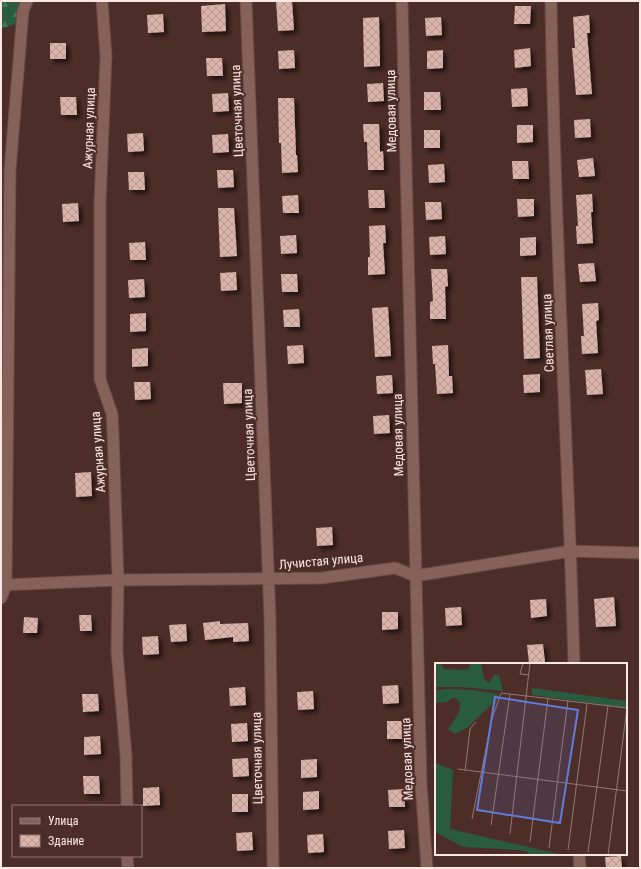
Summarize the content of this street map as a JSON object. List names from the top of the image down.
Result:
{
  "streets": {
    "street": [
      "Цветочная улица",
      "Медовая улица",
      "Ажурная улица",
      "Светлая улица",
      "Лучистая улица"
    ]
  },
  "crossings": [
    ["Цветочная улица", "Лучистая улица"],
    ["Медовая улица", "Лучистая улица"],
    ["Ажурная улица", "Лучистая улица"]
  ],
  "legend": ["Улица", "Здание"]
}
